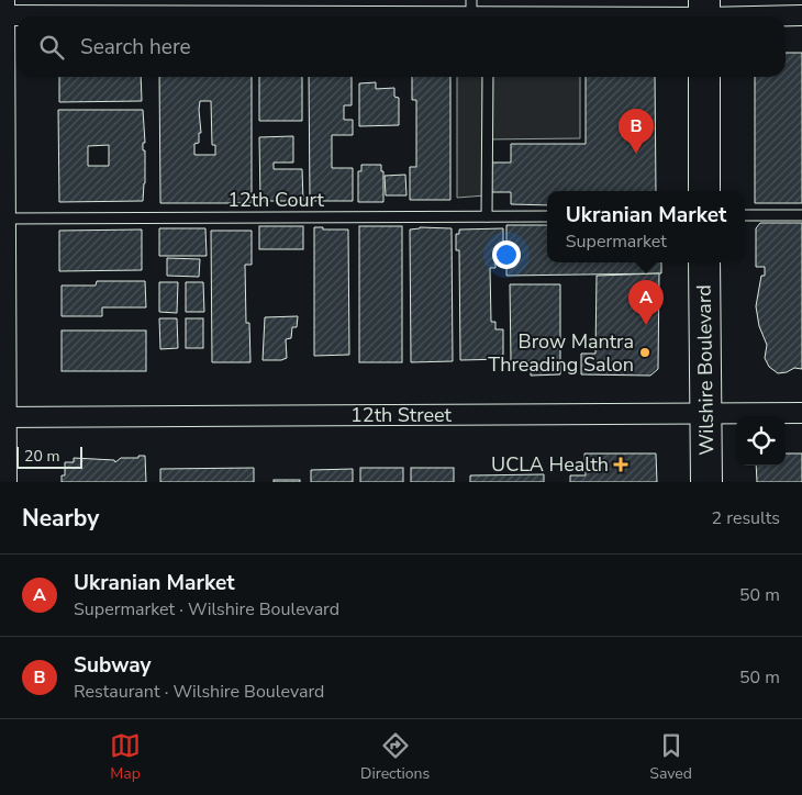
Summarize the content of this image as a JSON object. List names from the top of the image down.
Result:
{
  "streets": {
    "main road": ["Wilshire Boulevard"],
    "street": ["12th Street"],
    "lane": ["12th Court"]
  },
  "crossings": [
    ["Wilshire Boulevard", "12th Street"]
  ],
  "places": {
    "other": ["Brow Mantra Threading Salon"],
    "health": ["UCLA Health"]
  },
  "scale_bar": "20 m",
  "page": {
    "search": "Search here",
    "pins": ["B", "A"],
    "popup": ["Ukranian Market", "Supermarket"],
    "scale": "20 m",
    "heading": ["Nearby", "2 results"],
    "list": [
      {
        "mark": "A",
        "name": "Ukranian Market",
        "note": "Supermarket · Wilshire Boulevard",
        "value": "50 m"
      },
      {
        "mark": "B",
        "name": "Subway",
        "note": "Restaurant · Wilshire Boulevard",
        "value": "50 m"
      }
    ],
    "nav": ["Map", "Directions", "Saved"]
  }
}
